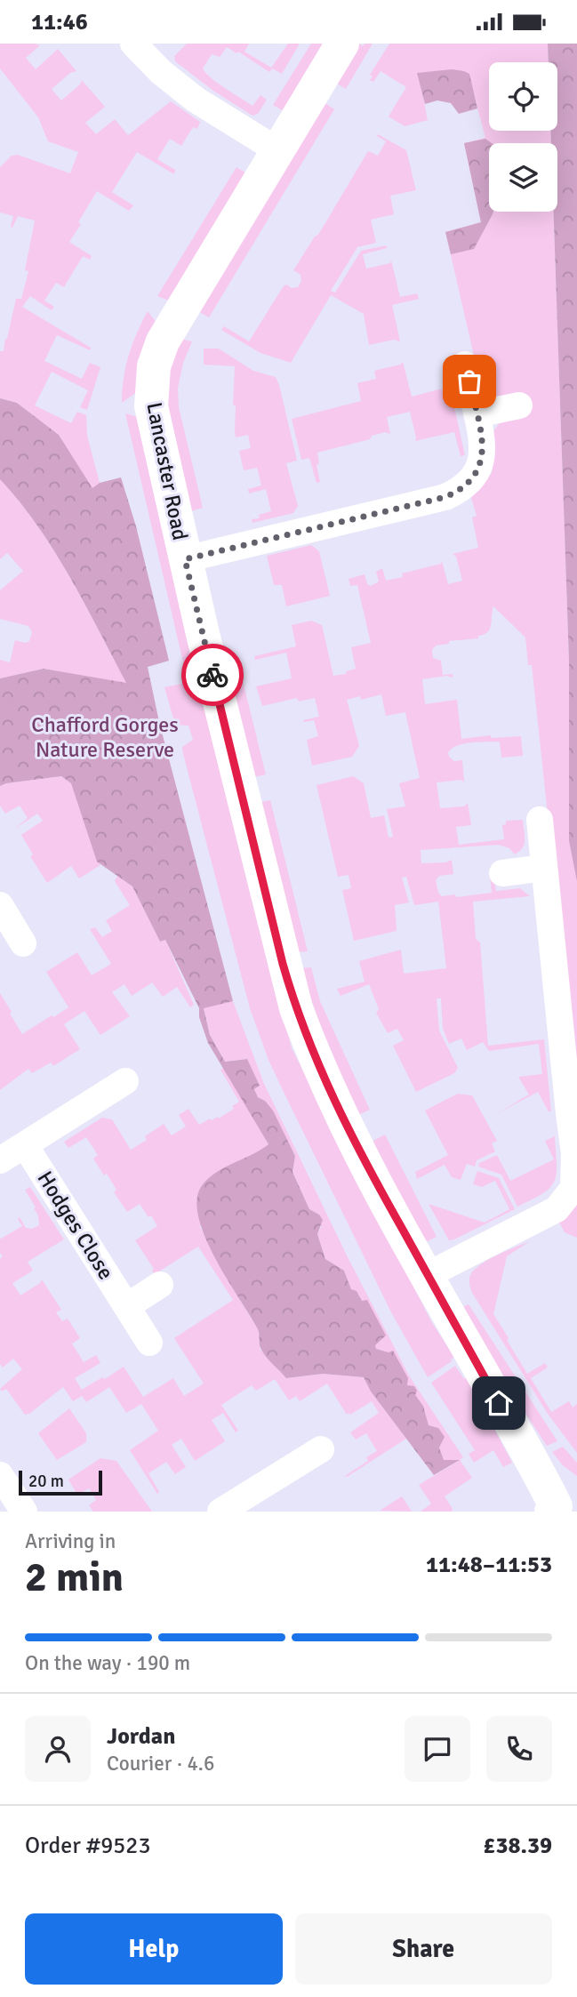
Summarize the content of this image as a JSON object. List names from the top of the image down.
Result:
{
  "streets": {
    "street": ["Lancaster Road", "Hodges Close"]
  },
  "parks": ["Chafford Gorges Nature Reserve"],
  "scale_bar": "20 m",
  "page": {
    "status": "11:46",
    "scale": "20 m",
    "heading": ["2 min", "Arriving in", "11:48–11:53"],
    "panel": [
      "Jordan",
      "Courier · 4.6",
      "Order #9523",
      "£38.39"
    ],
    "bar": "On the way · 190 m",
    "buttons": ["Help", "Share"]
  }
}
